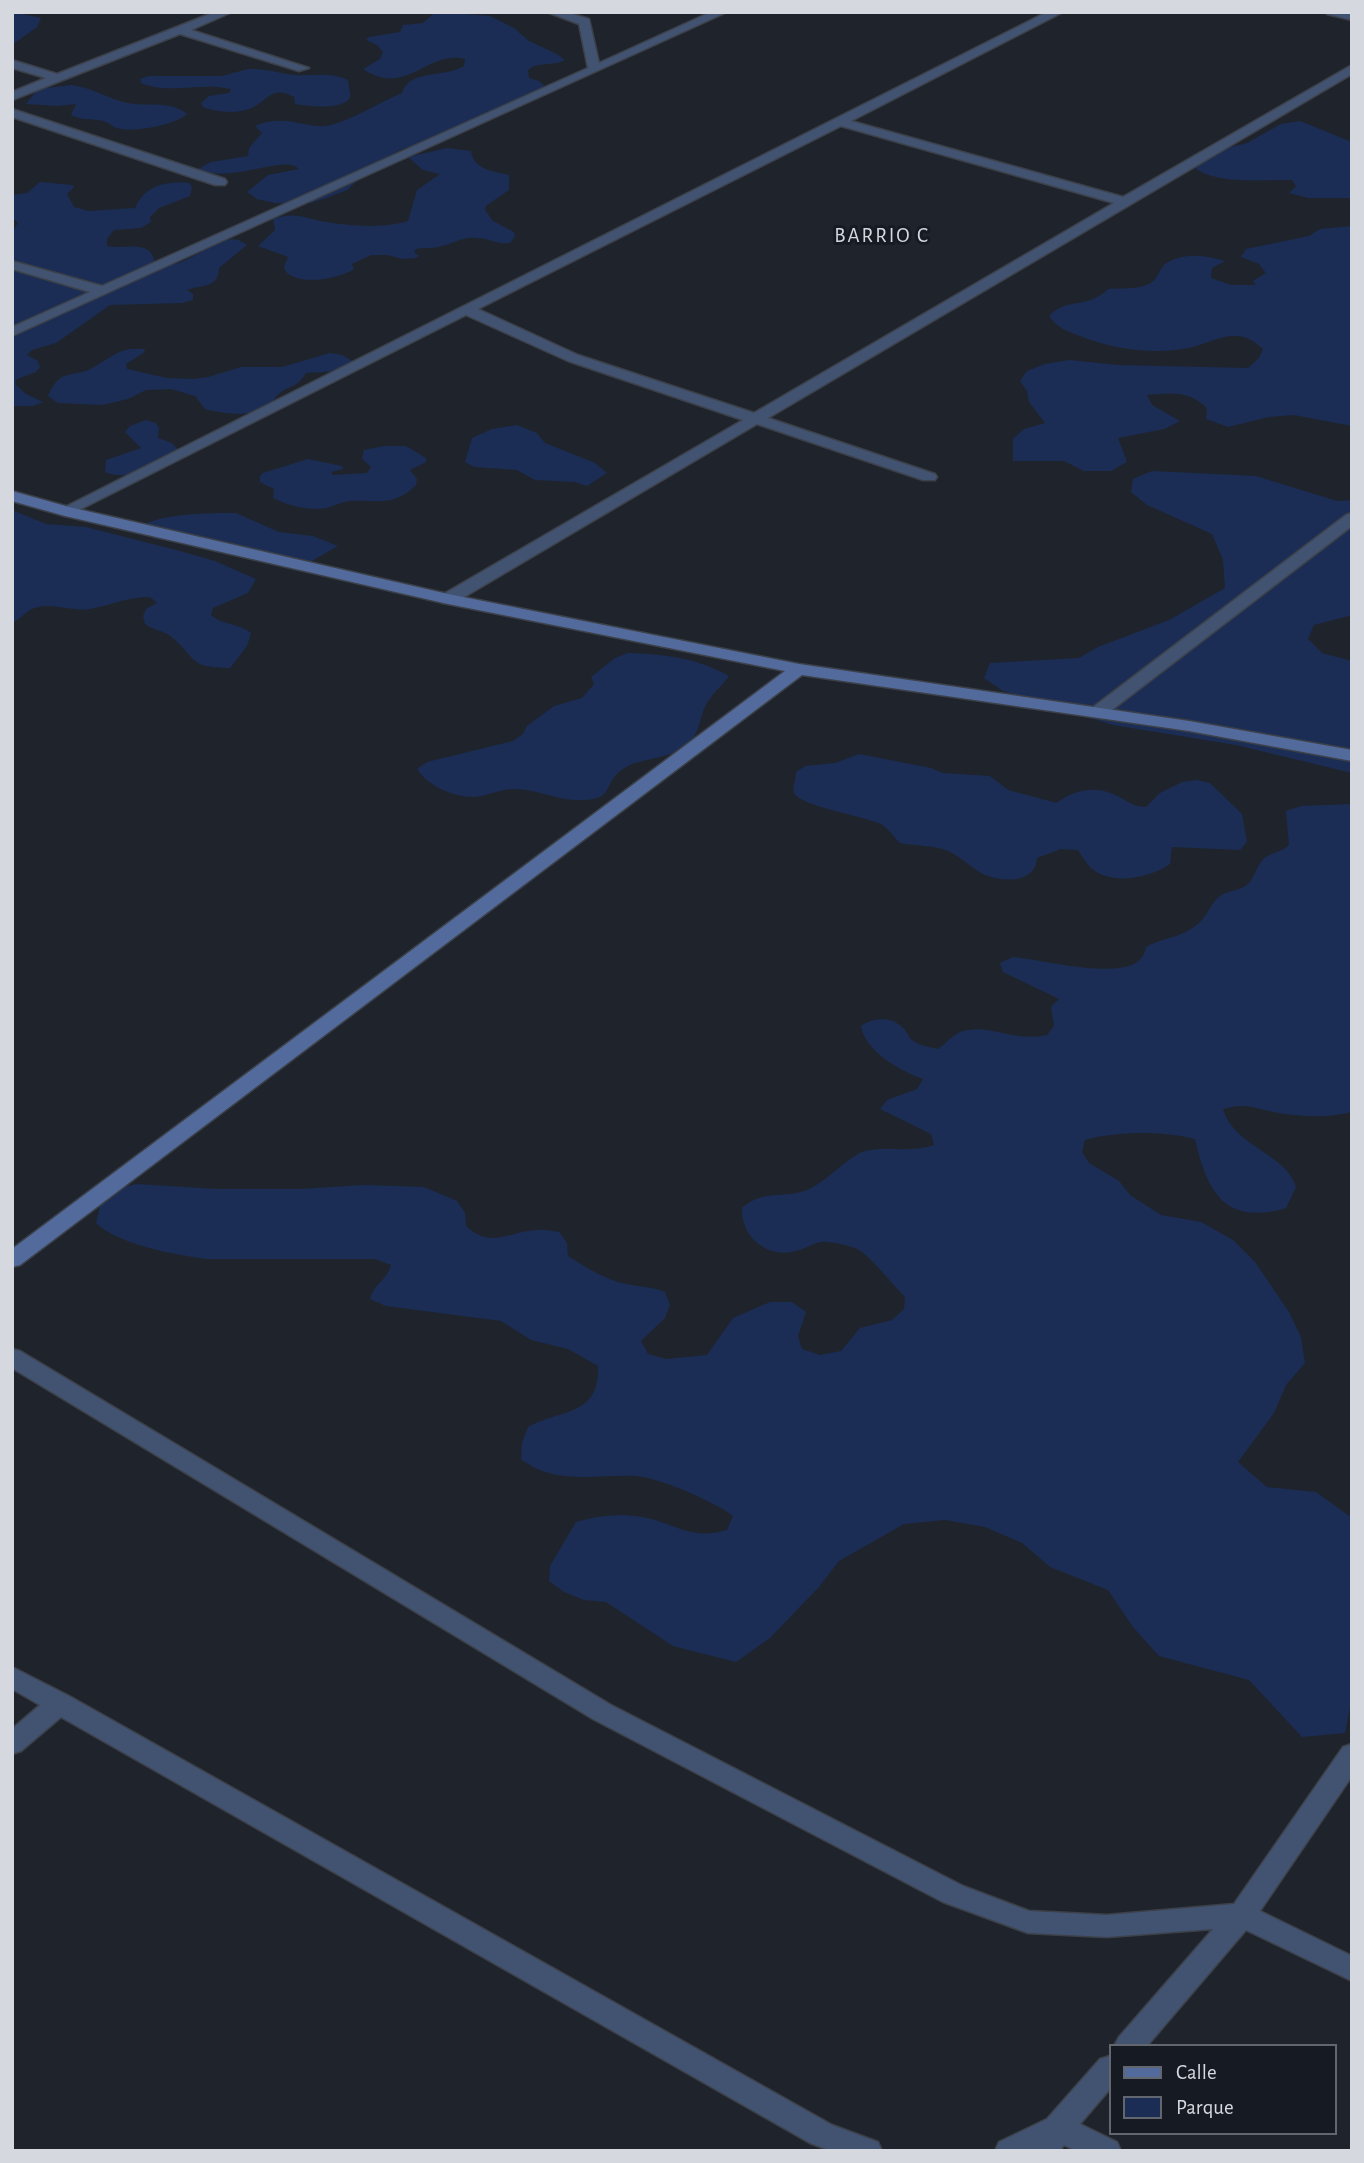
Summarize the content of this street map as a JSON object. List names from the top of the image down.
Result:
{
  "districts": ["BARRIO C"],
  "legend": ["Calle", "Parque"]
}
